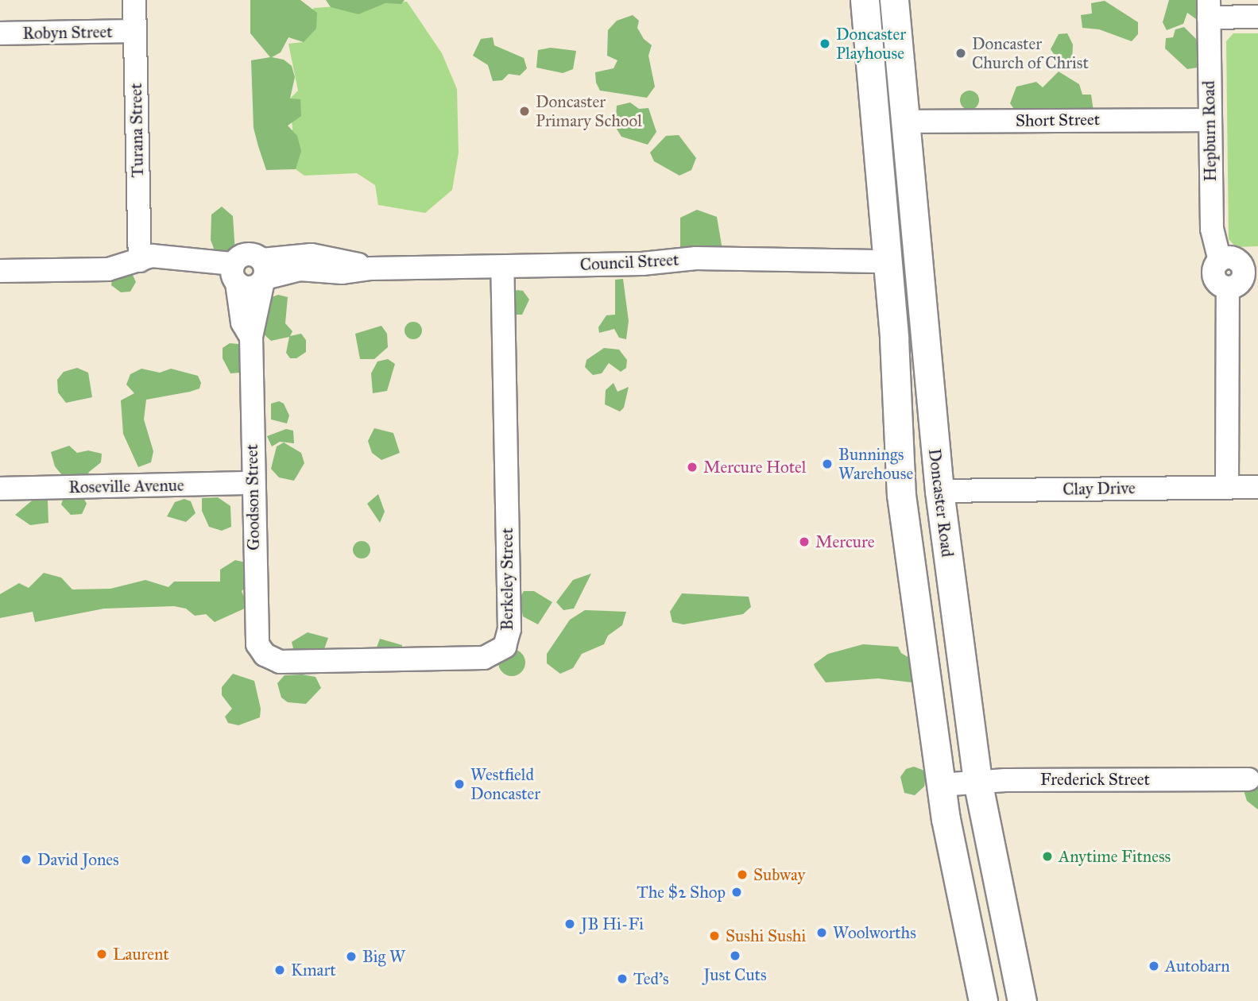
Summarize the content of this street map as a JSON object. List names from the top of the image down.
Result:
{
  "streets": {
    "main road": ["Doncaster Road"],
    "street": [
      "Robyn Street",
      "Short Street",
      "Turana Street",
      "Hepburn Road",
      "Council Street",
      "Roseville Avenue",
      "Clay Drive",
      "Goodson Street",
      "Berkeley Street",
      "Frederick Street"
    ]
  },
  "crossings": [
    ["Robyn Street", "Turana Street"],
    ["Short Street", "Hepburn Road"],
    ["Short Street", "Doncaster Road"],
    ["Council Street", "Goodson Street"],
    ["Council Street", "Berkeley Street"],
    ["Roseville Avenue", "Goodson Street"],
    ["Clay Drive", "Doncaster Road"],
    ["Goodson Street", "Berkeley Street"],
    ["Doncaster Road", "Frederick Street"]
  ],
  "places": [
    "Doncaster Playhouse",
    "Doncaster Church of Christ",
    "Doncaster Primary School",
    "Bunnings Warehouse",
    "Mercure Hotel",
    "Mercure",
    "Westfield Doncaster",
    "Anytime Fitness",
    "David Jones",
    "Subway",
    "The $2 Shop",
    "JB Hi-Fi",
    "Woolworths",
    "Sushi Sushi",
    "Laurent",
    "Just Cuts",
    "Big W",
    "Autobarn",
    "Kmart",
    "Ted's"
  ]
}
